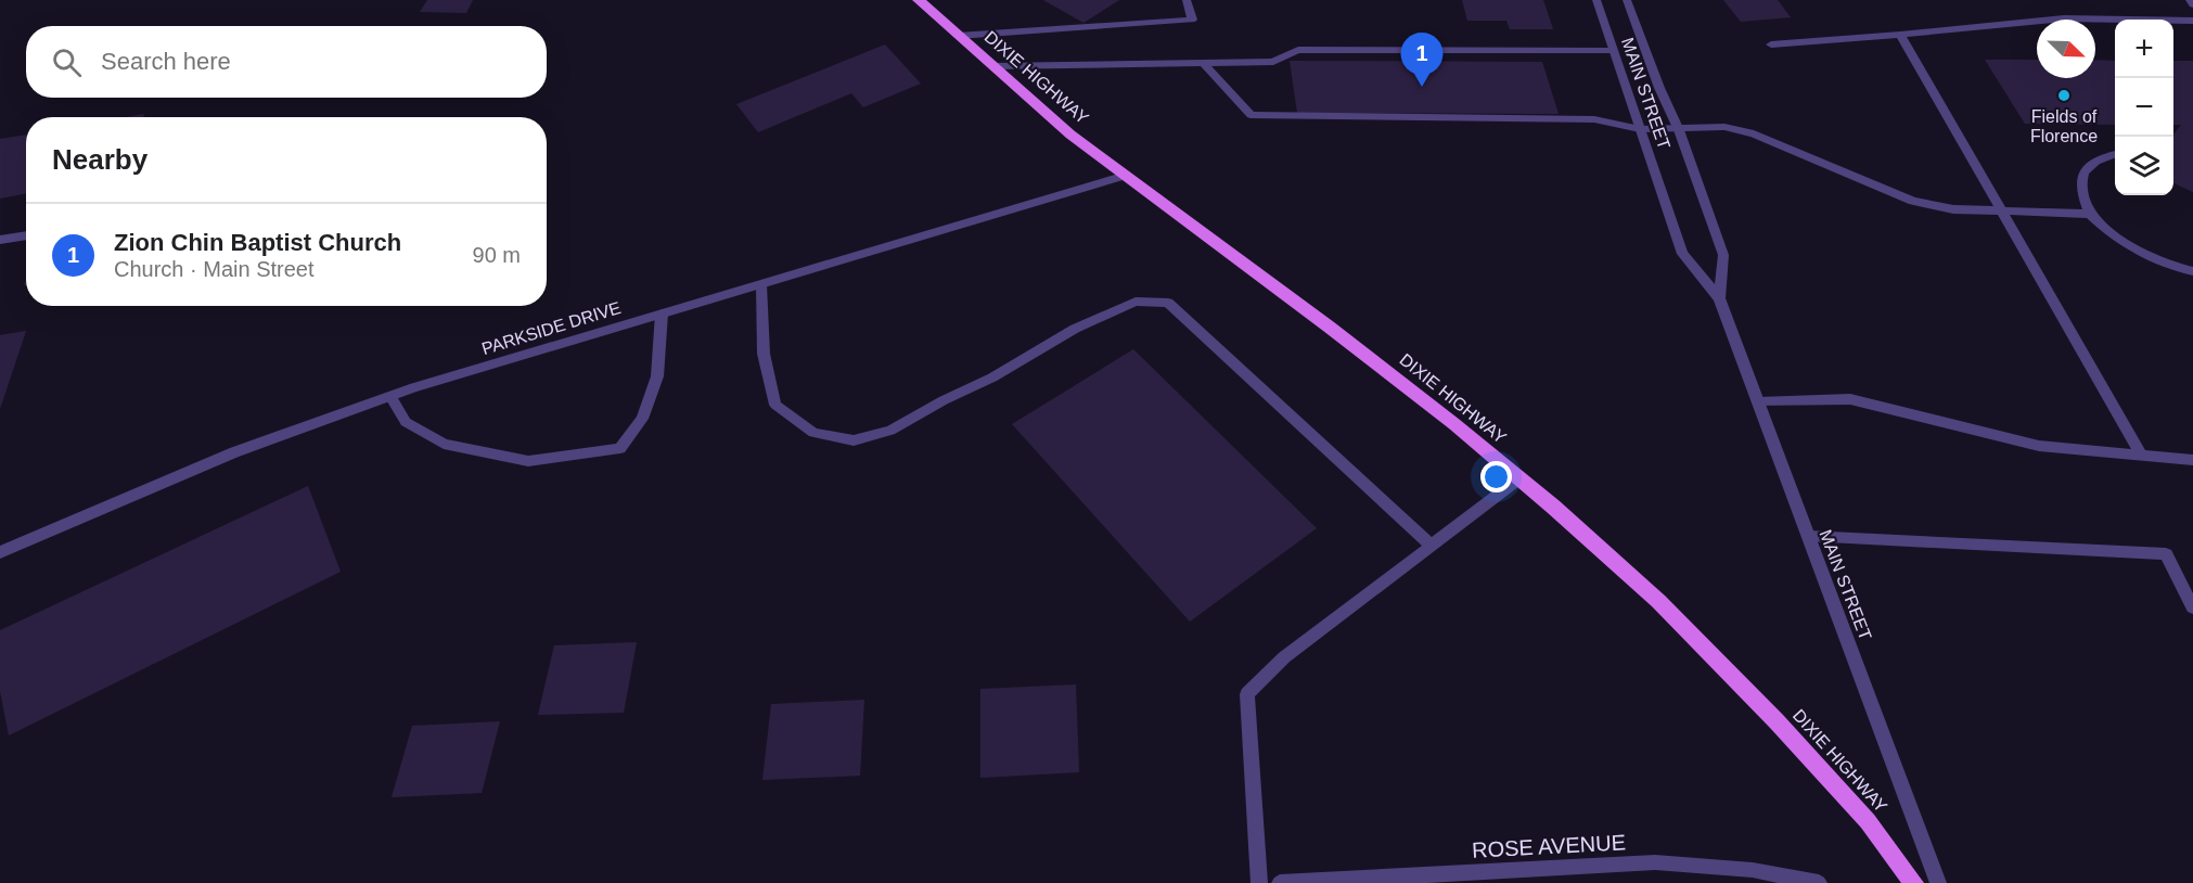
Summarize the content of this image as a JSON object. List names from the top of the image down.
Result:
{
  "streets": {
    "main road": ["DIXIE HIGHWAY"],
    "street": ["MAIN STREET", "PARKSIDE DRIVE", "ROSE AVENUE"]
  },
  "crossings": [
    ["DIXIE HIGHWAY", "PARKSIDE DRIVE"]
  ],
  "places": ["Fields of Florence"],
  "north": "bottom right",
  "page": {
    "map_buttons": ["+", "−"],
    "search": "Search here",
    "pins": "1",
    "heading": "Nearby",
    "list": [
      {
        "mark": "1",
        "name": "Zion Chin Baptist Church",
        "note": "Church · Main Street",
        "value": "90 m"
      }
    ]
  }
}
